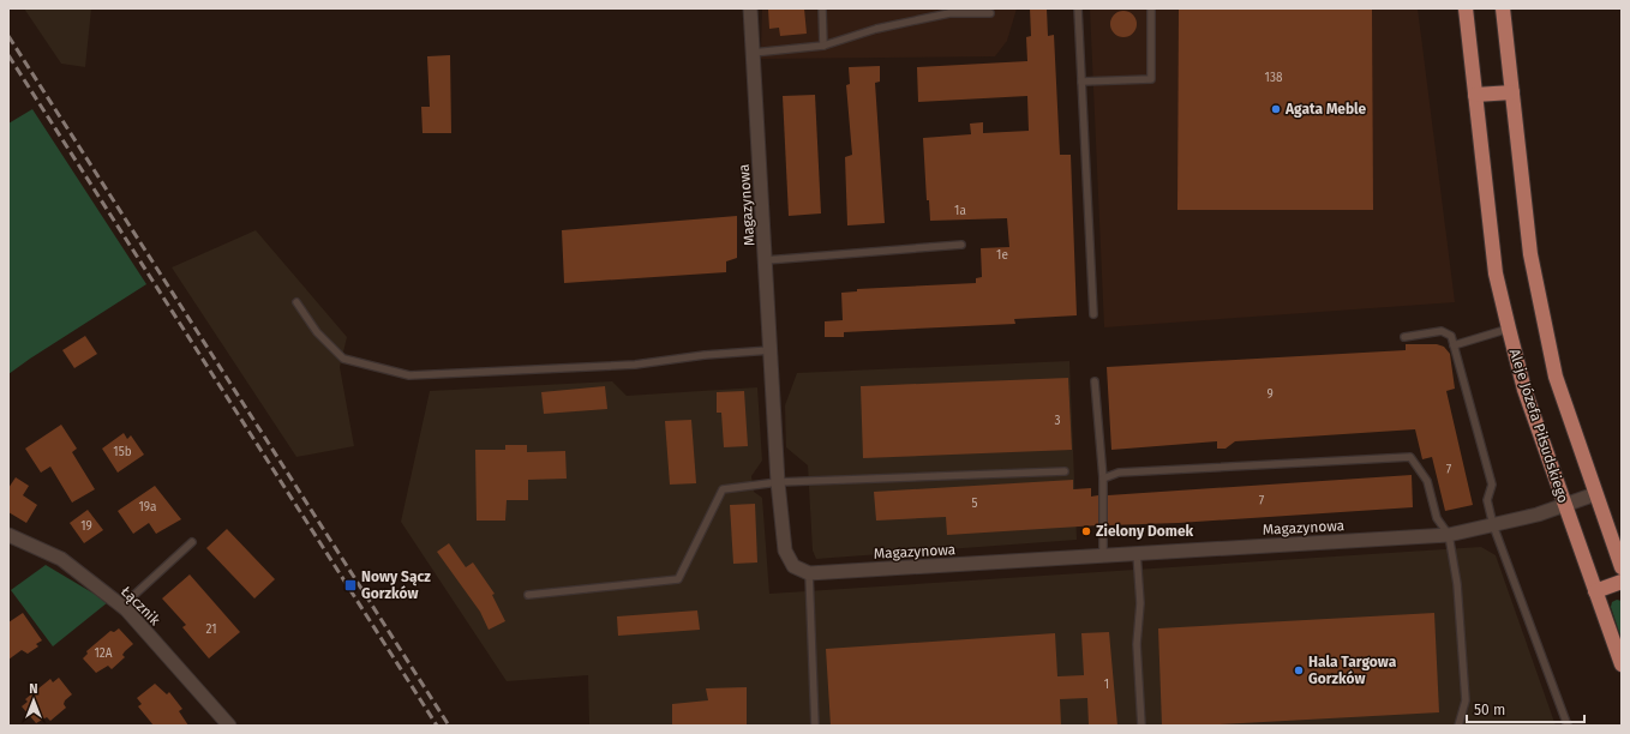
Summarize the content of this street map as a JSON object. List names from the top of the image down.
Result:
{
  "streets": {
    "main road": ["Aleje Józefa Piłsudskiego"],
    "street": ["Magazynowa", "Łącznik"]
  },
  "crossings": [
    ["Magazynowa", "Aleje Józefa Piłsudskiego"]
  ],
  "places": {
    "other": ["Agata Meble", "Zielony Domek", "Hala Targowa Gorzków"],
    "transit": ["Nowy Sącz Gorzków"]
  },
  "house_numbers": [
    "138",
    "1a",
    "1e",
    "9",
    "3",
    "15b",
    "7",
    "7",
    "5",
    "19a",
    "19",
    "21",
    "12A",
    "1"
  ],
  "scale_bar": "50 m",
  "north": "top"
}
